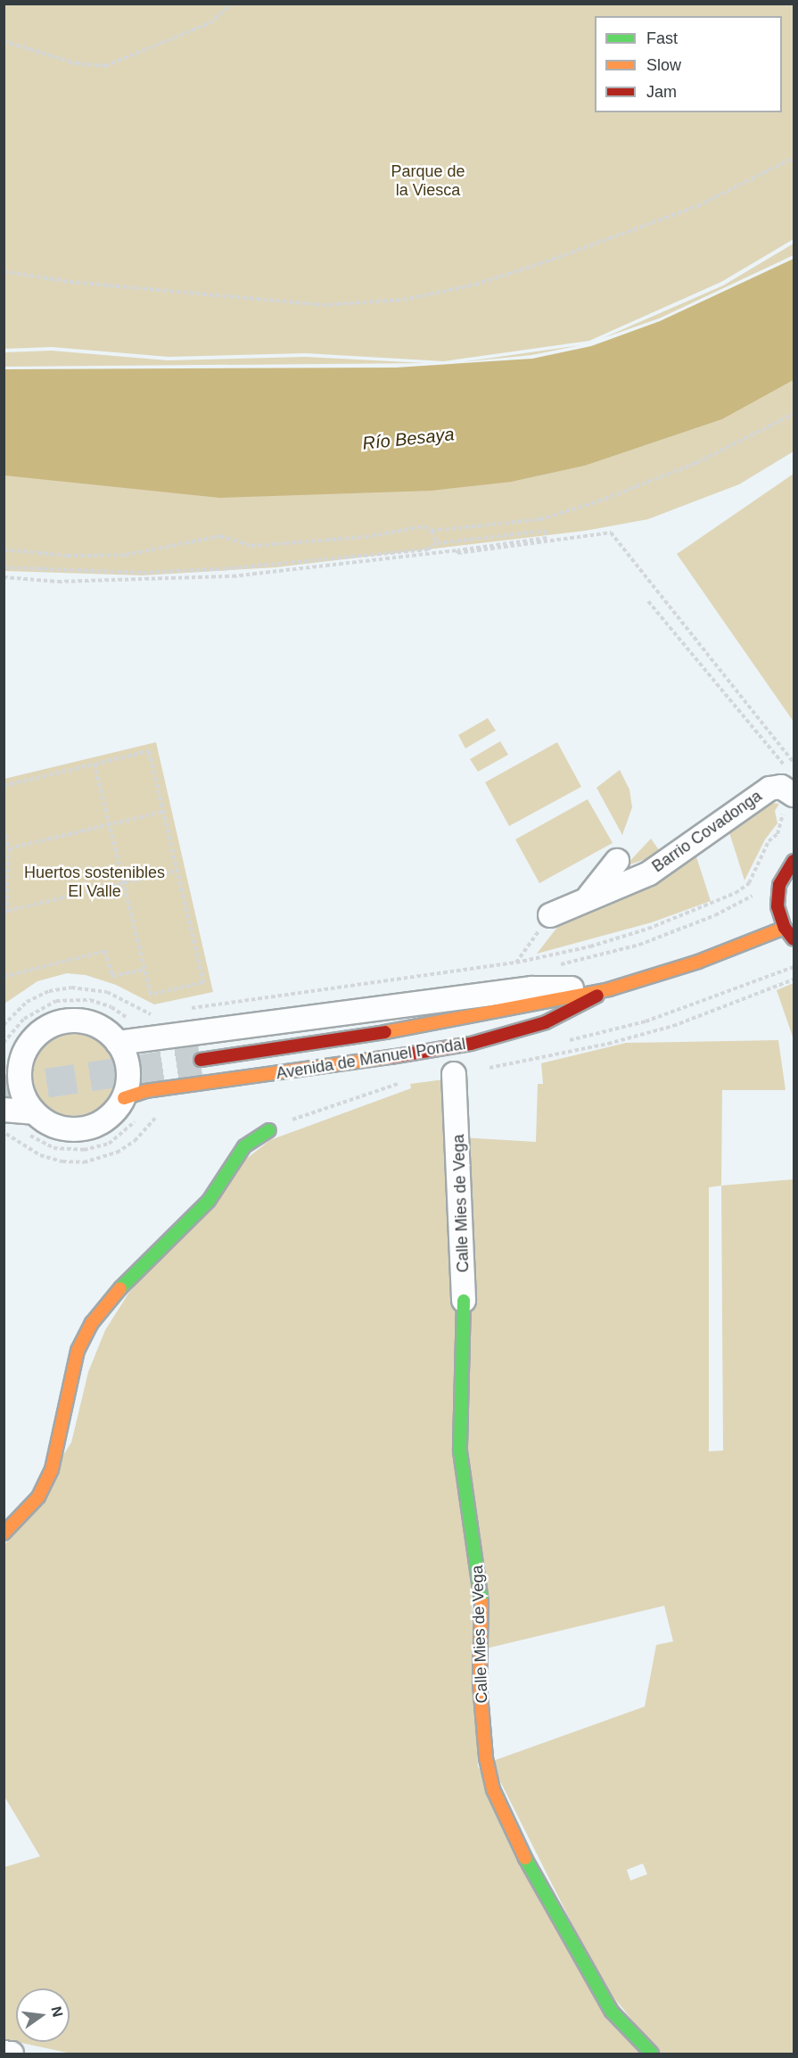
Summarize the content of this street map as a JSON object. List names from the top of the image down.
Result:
{
  "streets": {
    "street": ["Barrio Covadonga", "Avenida de Manuel Pondal", "Calle Mies de Vega"]
  },
  "water": ["Río Besaya"],
  "parks": ["Parque de la Viesca", "Huertos sostenibles El Valle"],
  "legend": ["Fast", "Slow", "Jam"],
  "north": "right"
}
